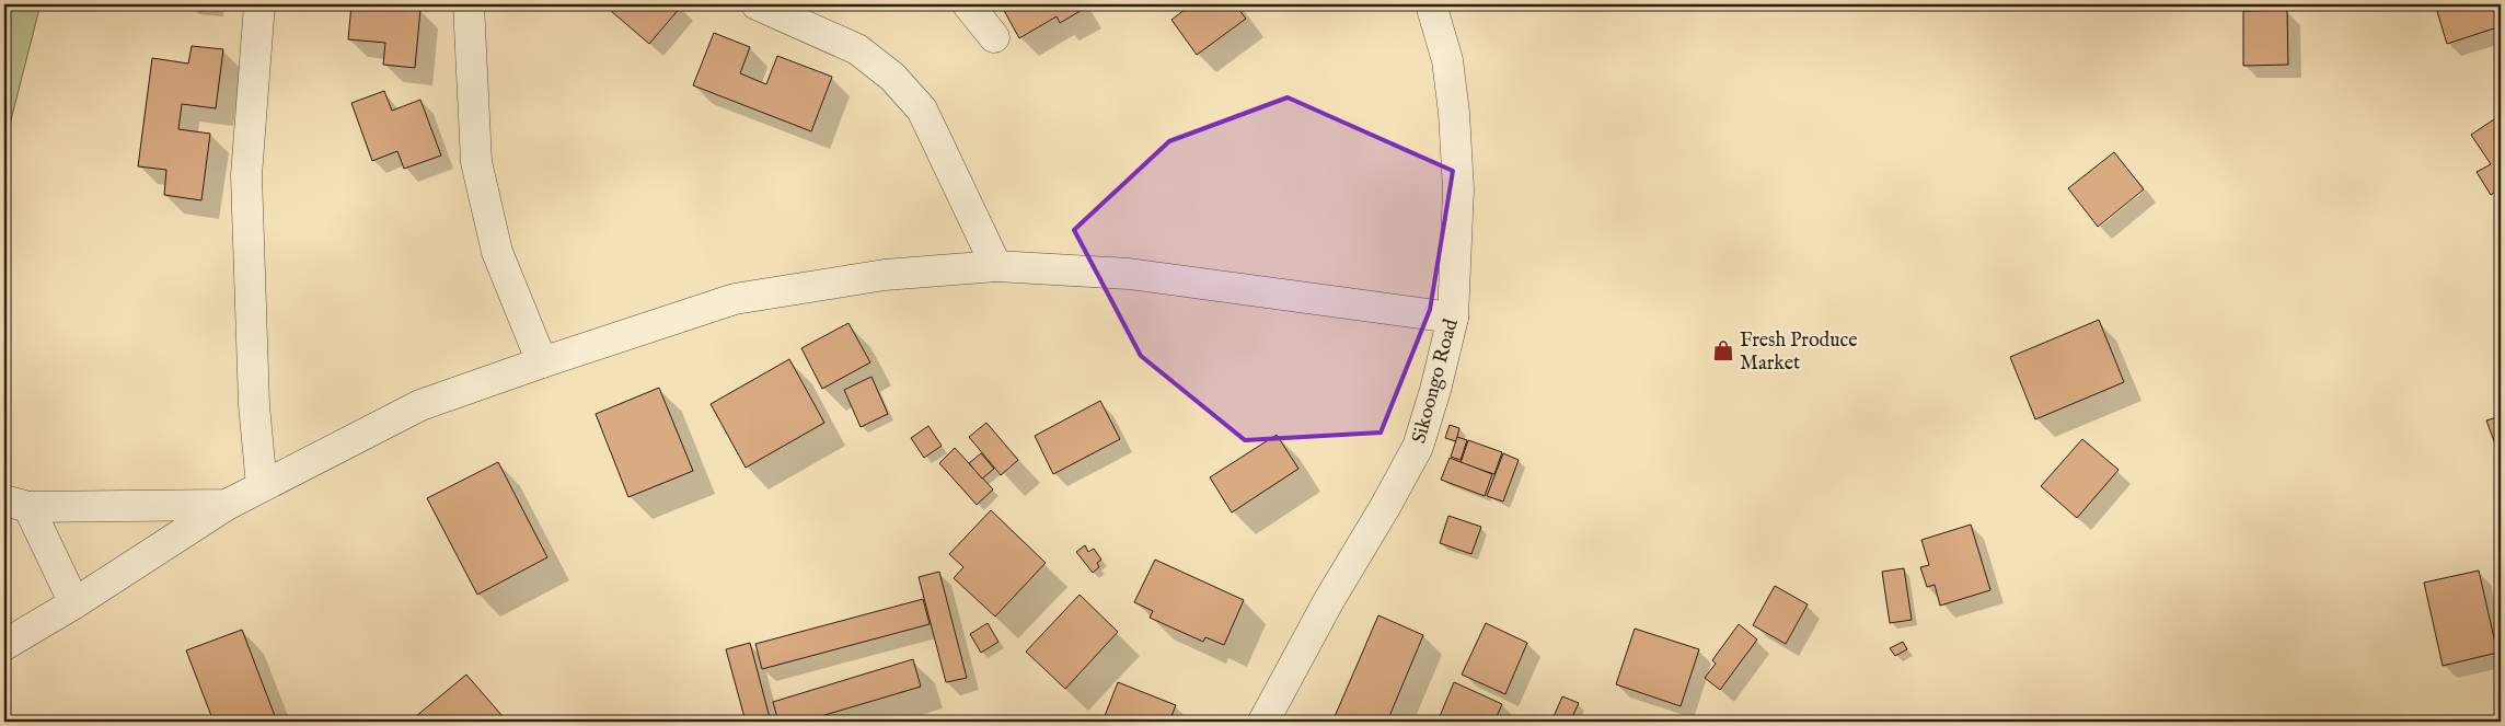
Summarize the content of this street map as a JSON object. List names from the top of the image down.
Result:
{
  "streets": {
    "street": ["Sikoongo Road"]
  },
  "places": {
    "shop": ["Fresh Produce Market"]
  }
}
